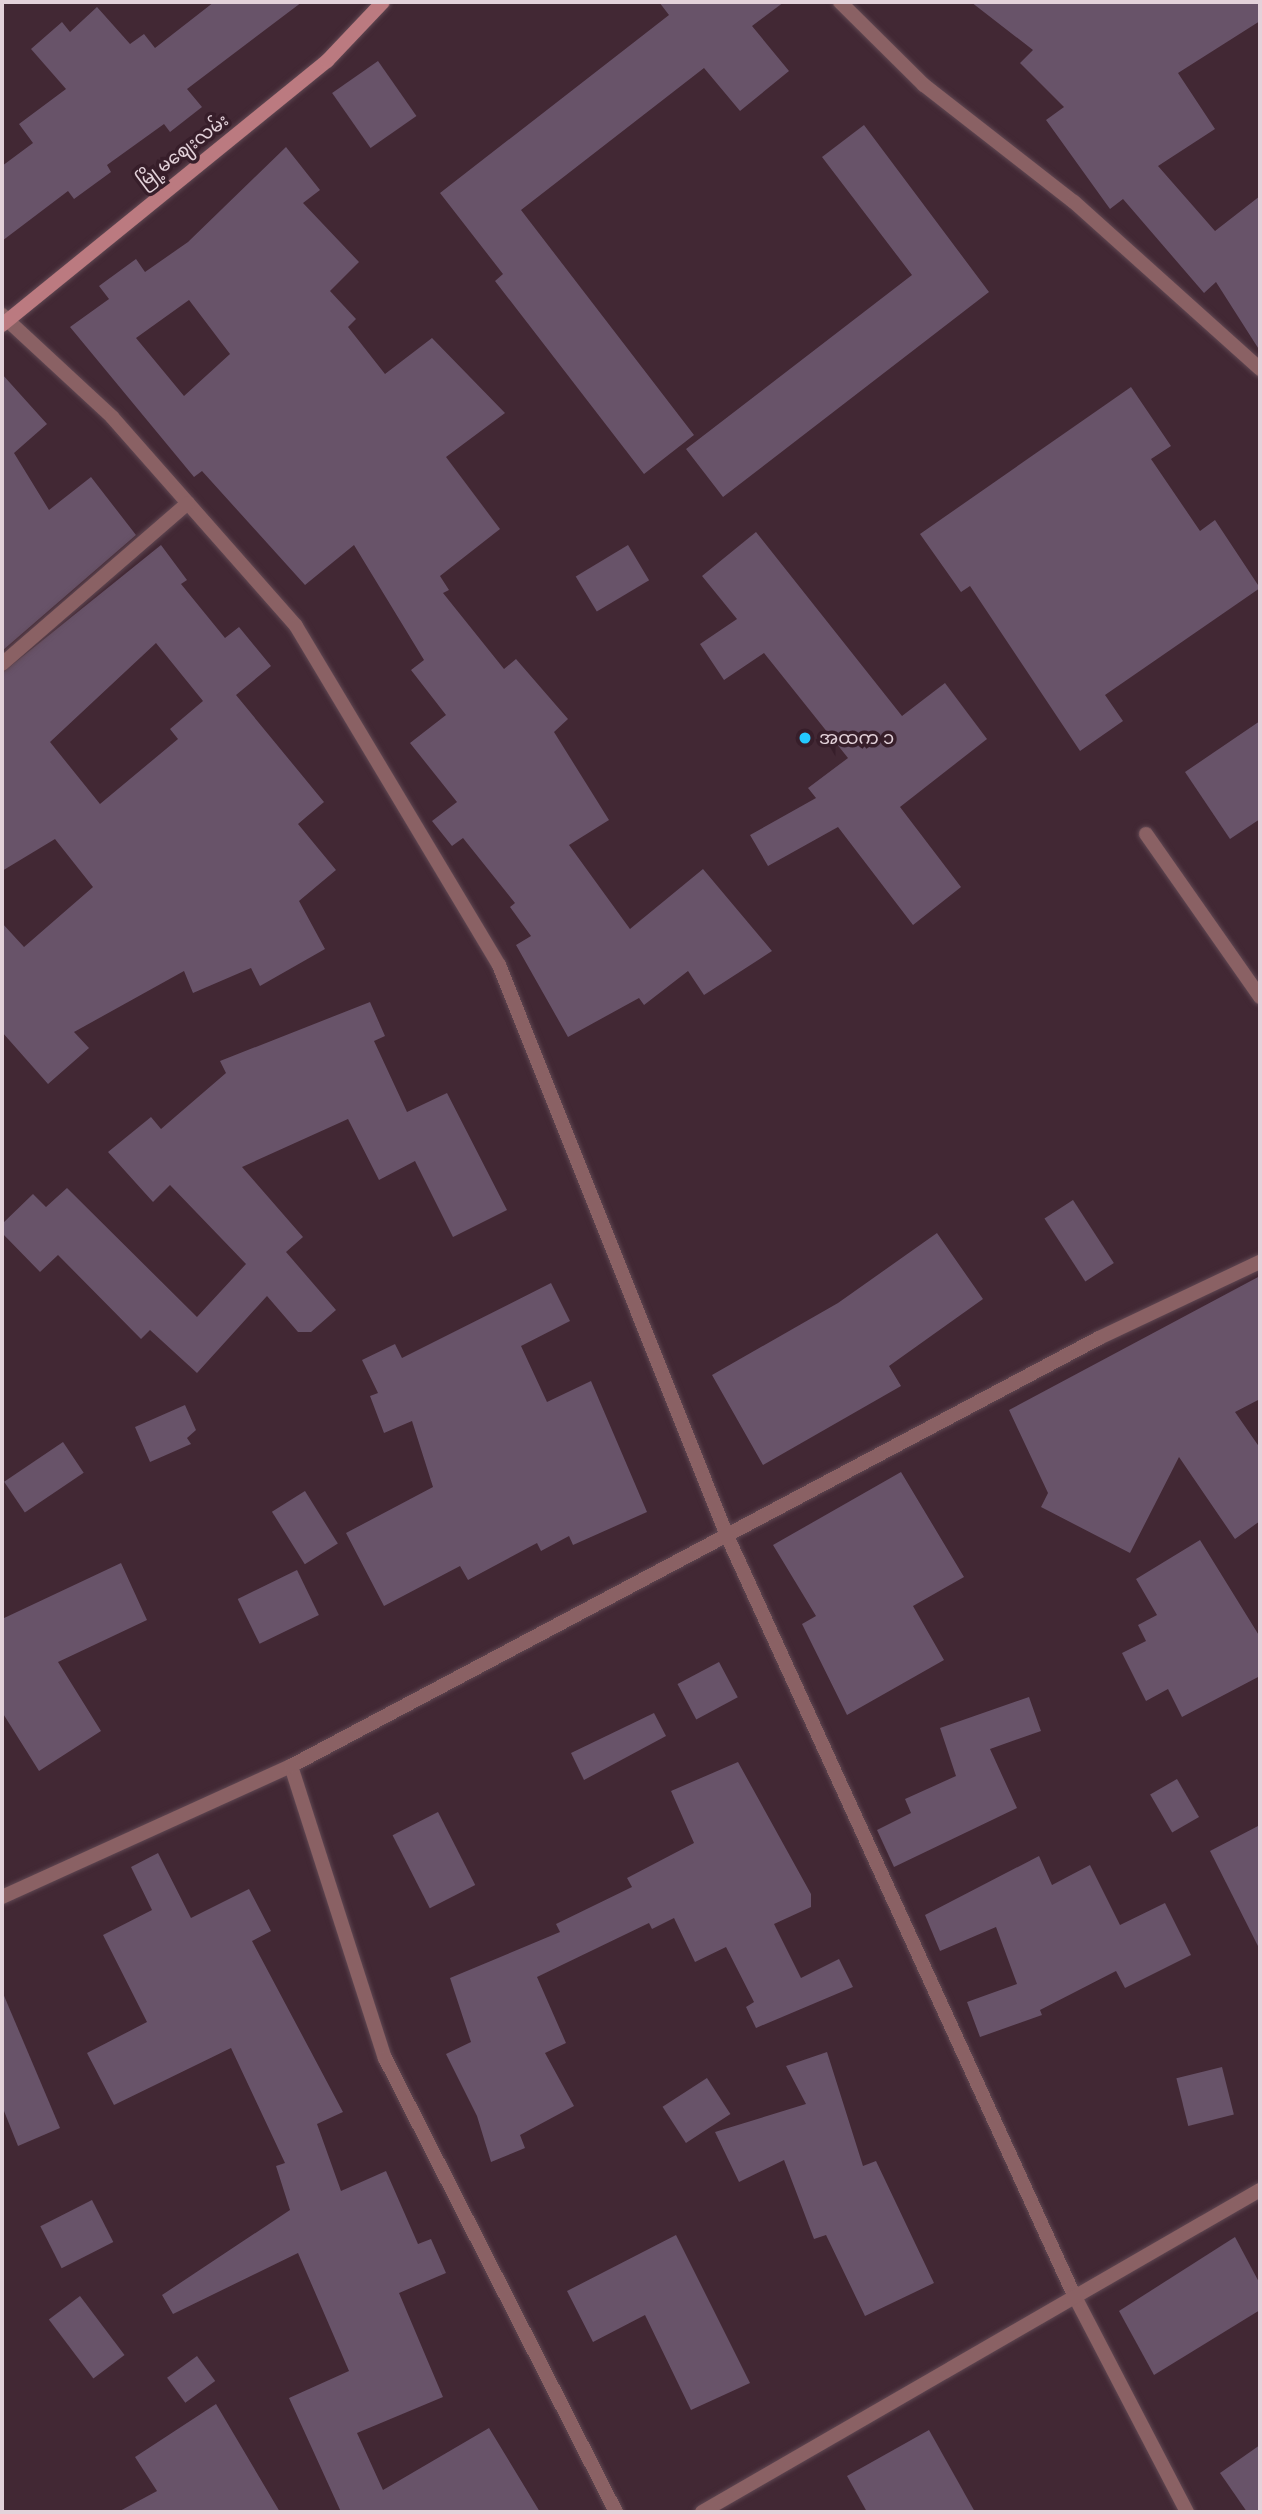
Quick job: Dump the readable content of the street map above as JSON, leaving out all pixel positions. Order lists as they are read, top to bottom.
{
  "streets": {
    "main road": ["မြို့မဈေးလမ်း"]
  },
  "places": ["အထက ၁"]
}
